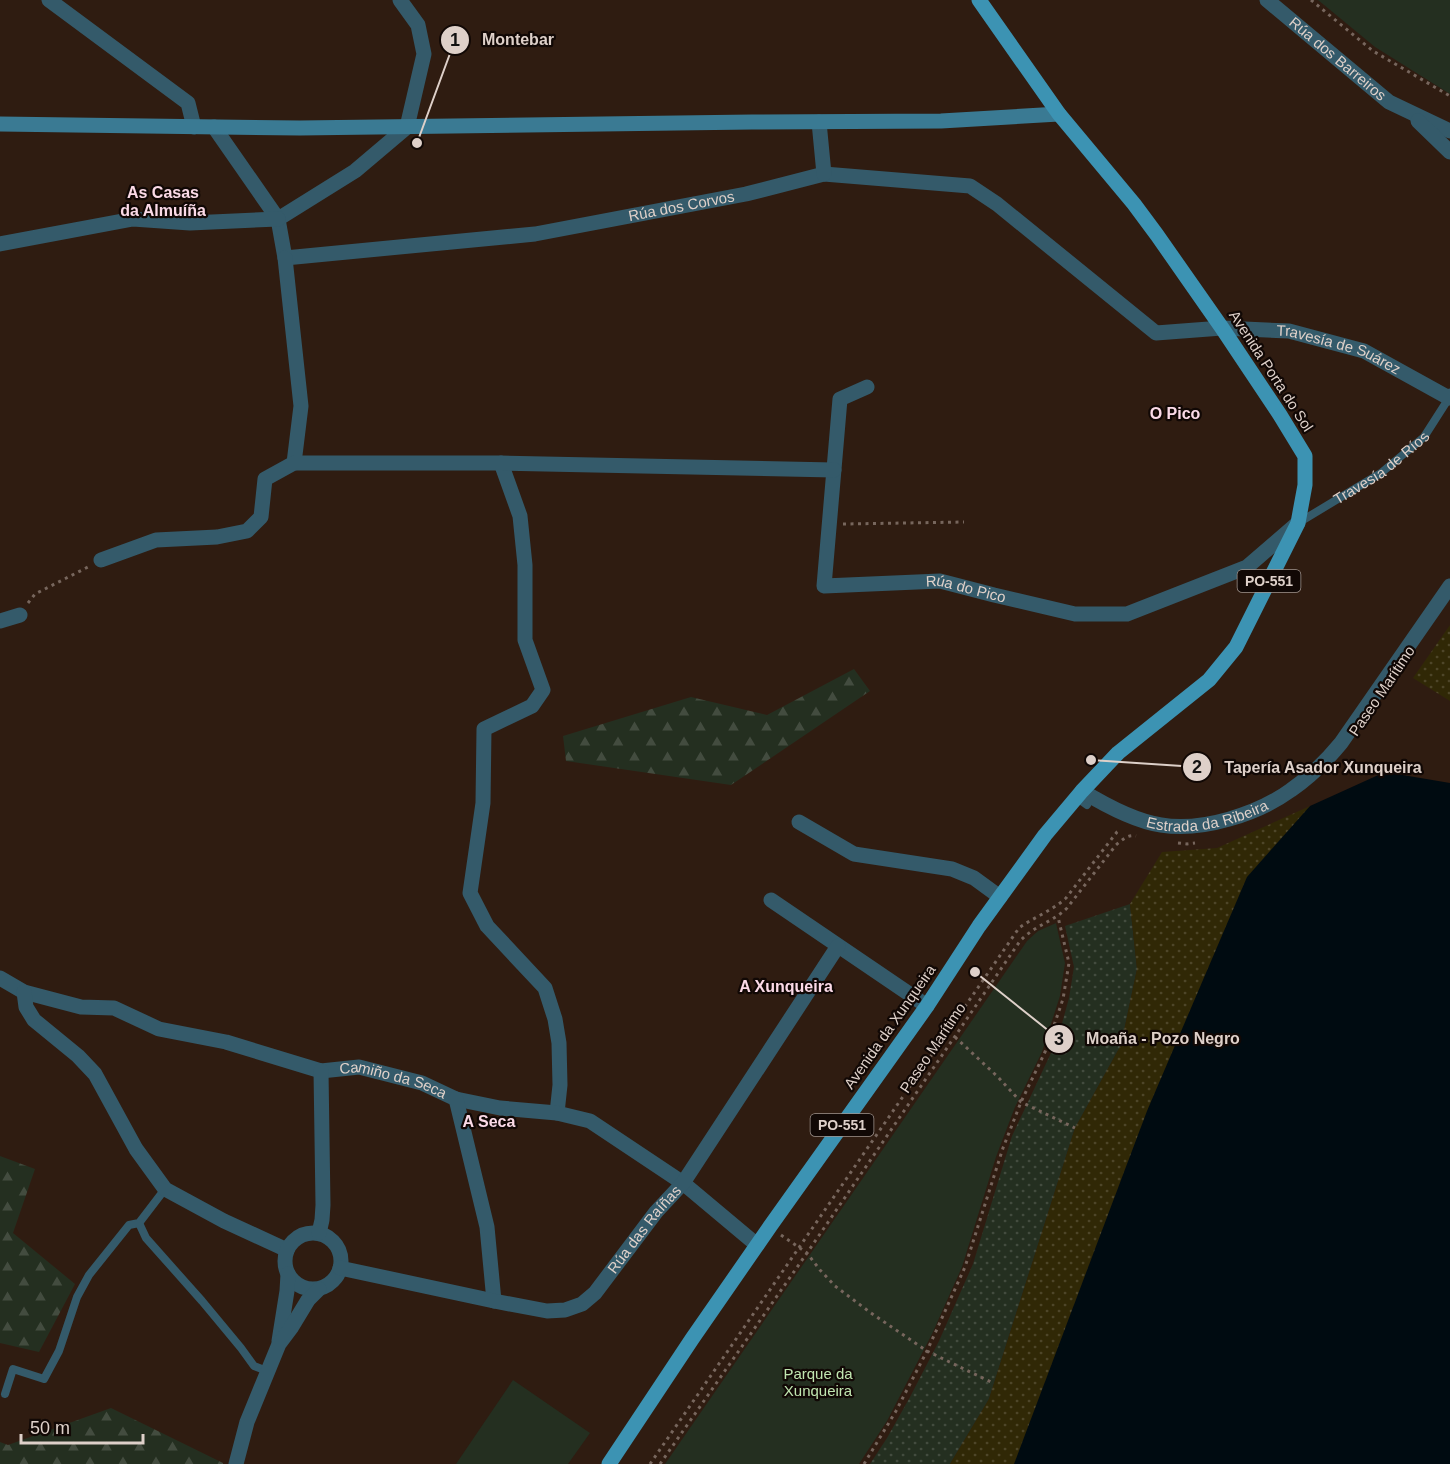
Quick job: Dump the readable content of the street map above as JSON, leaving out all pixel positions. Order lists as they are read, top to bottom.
{
  "streets": {
    "main road": ["Avenida Porta do Sol", "PO-551", "Avenida da Xunqueira"],
    "street": [
      "Rúa dos Barreiros",
      "Rúa dos Corvos",
      "Travesía de Suárez",
      "Rúa do Pico",
      "Estrada da Ribeira",
      "Camiño da Seca",
      "Rúa das Raíñas"
    ],
    "lane": ["Travesía de Ríos"],
    "path": ["Paseo Marítimo"]
  },
  "crossings": [
    ["Rúa dos Corvos", "Travesía de Suárez"],
    ["Rúa dos Corvos", "Avenida Porta do Sol"],
    ["Travesía de Suárez", "Avenida Porta do Sol"],
    ["Travesía de Suárez", "Travesía de Ríos"],
    ["Avenida Porta do Sol", "Travesía de Ríos"],
    ["Avenida Porta do Sol", "Rúa do Pico"],
    ["Avenida Porta do Sol", "Estrada da Ribeira"],
    ["Avenida Porta do Sol", "Avenida da Xunqueira"],
    ["Travesía de Ríos", "Rúa do Pico"],
    ["Estrada da Ribeira", "Avenida da Xunqueira"],
    ["Avenida da Xunqueira", "Camiño da Seca"],
    ["Camiño da Seca", "Rúa das Raíñas"]
  ],
  "districts": [
    "As Casas da Almuíña",
    "O Pico",
    "A Xunqueira",
    "A Seca"
  ],
  "parks": ["Parque da Xunqueira"],
  "places": ["Montebar", "Tapería Asador Xunqueira", "Moaña - Pozo Negro"],
  "scale_bar": "50 m"
}
